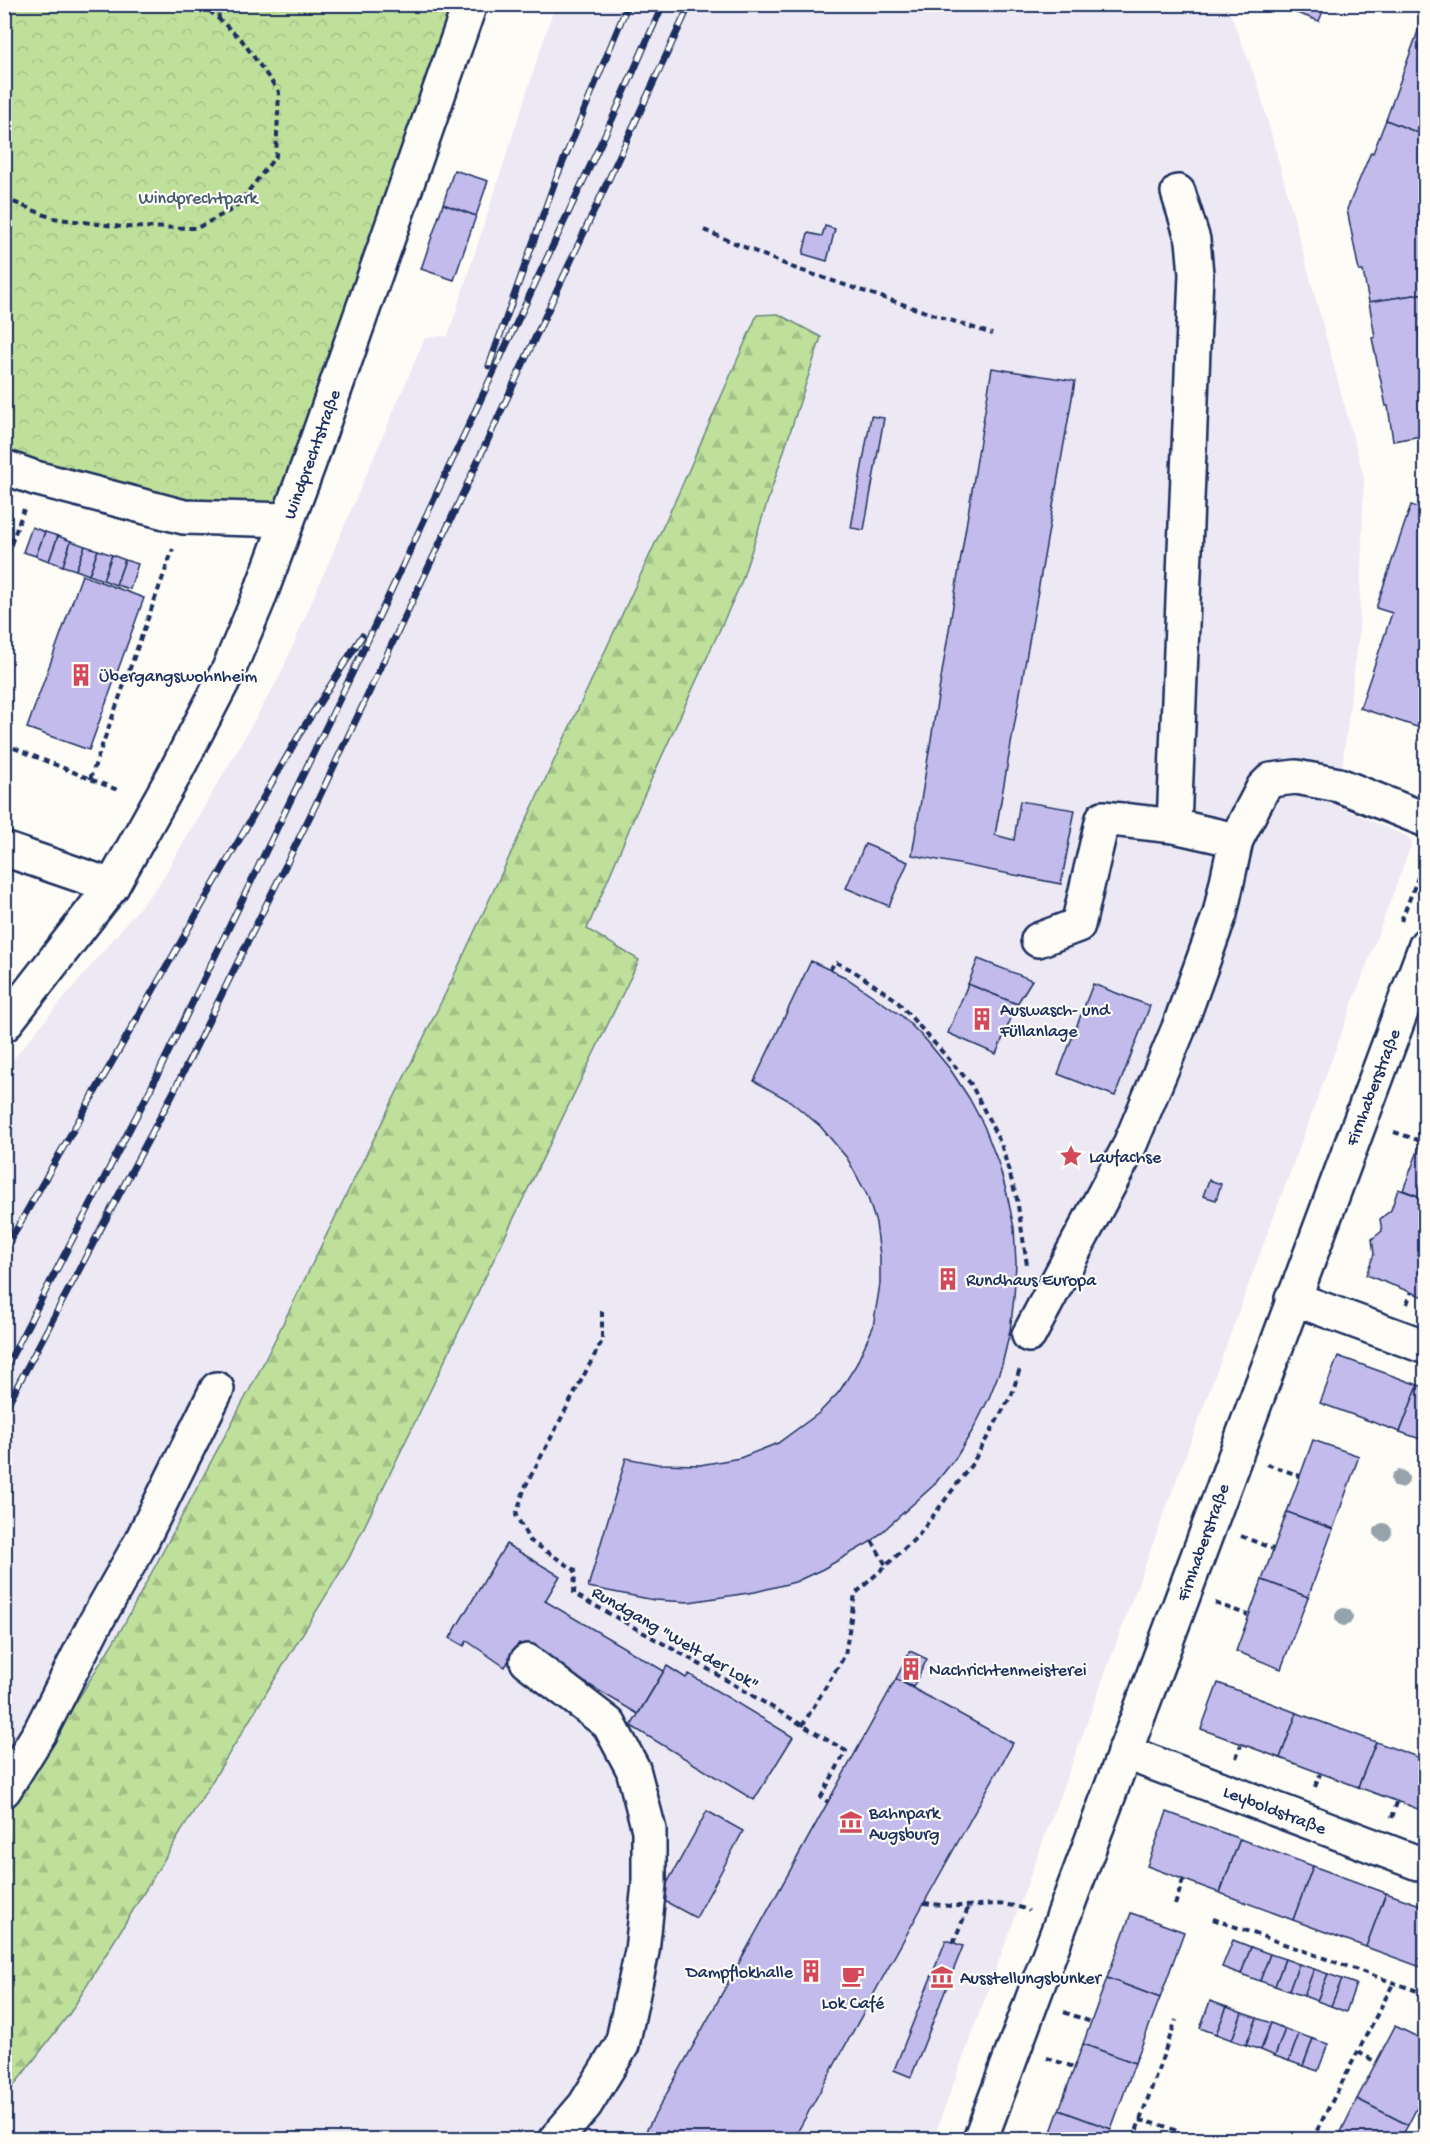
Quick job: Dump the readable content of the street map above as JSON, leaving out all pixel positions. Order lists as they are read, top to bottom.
{
  "streets": {
    "street": ["Windprechtstraße", "Firnhaberstraße", "Leyboldstraße"],
    "path": ["Rundgang \"Welt der Lok\""]
  },
  "crossings": [
    ["Firnhaberstraße", "Leyboldstraße"]
  ],
  "parks": ["Windprechtpark"],
  "places": {
    "building": [
      "Übergangswohnheim",
      "Auswasch- und Füllanlage",
      "Rundhaus Europa",
      "Nachrichtenmeisterei",
      "Dampflokhalle"
    ],
    "place": ["Laufachse"],
    "museum": ["Bahnpark Augsburg", "Ausstellungsbunker"],
    "cafe": ["Lok Café"]
  }
}
